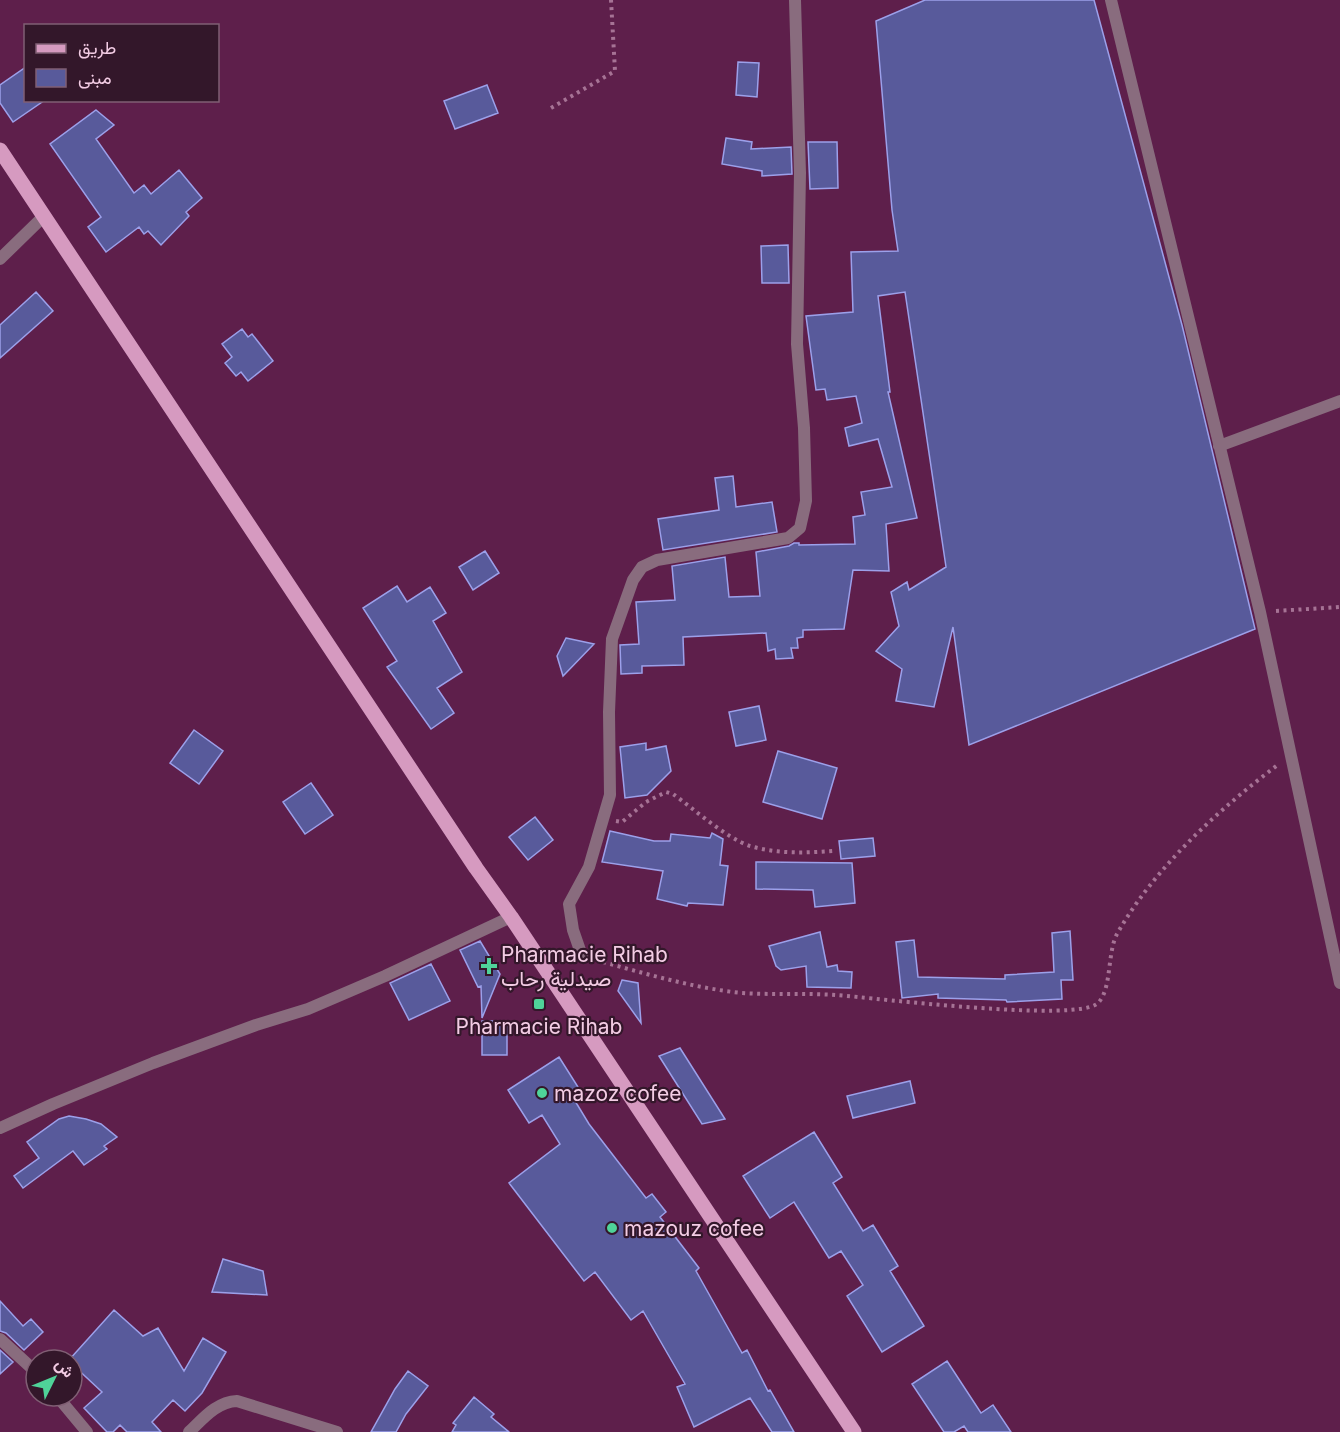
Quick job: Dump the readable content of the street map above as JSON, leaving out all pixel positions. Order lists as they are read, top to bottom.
{
  "places": {
    "health": ["Pharmacie Rihab صيدلية رحاب"],
    "transit": ["Pharmacie Rihab"],
    "other": ["mazoz cofee", "mazouz cofee"]
  },
  "legend": ["طريق", "مبنى"],
  "north": "top right"
}
